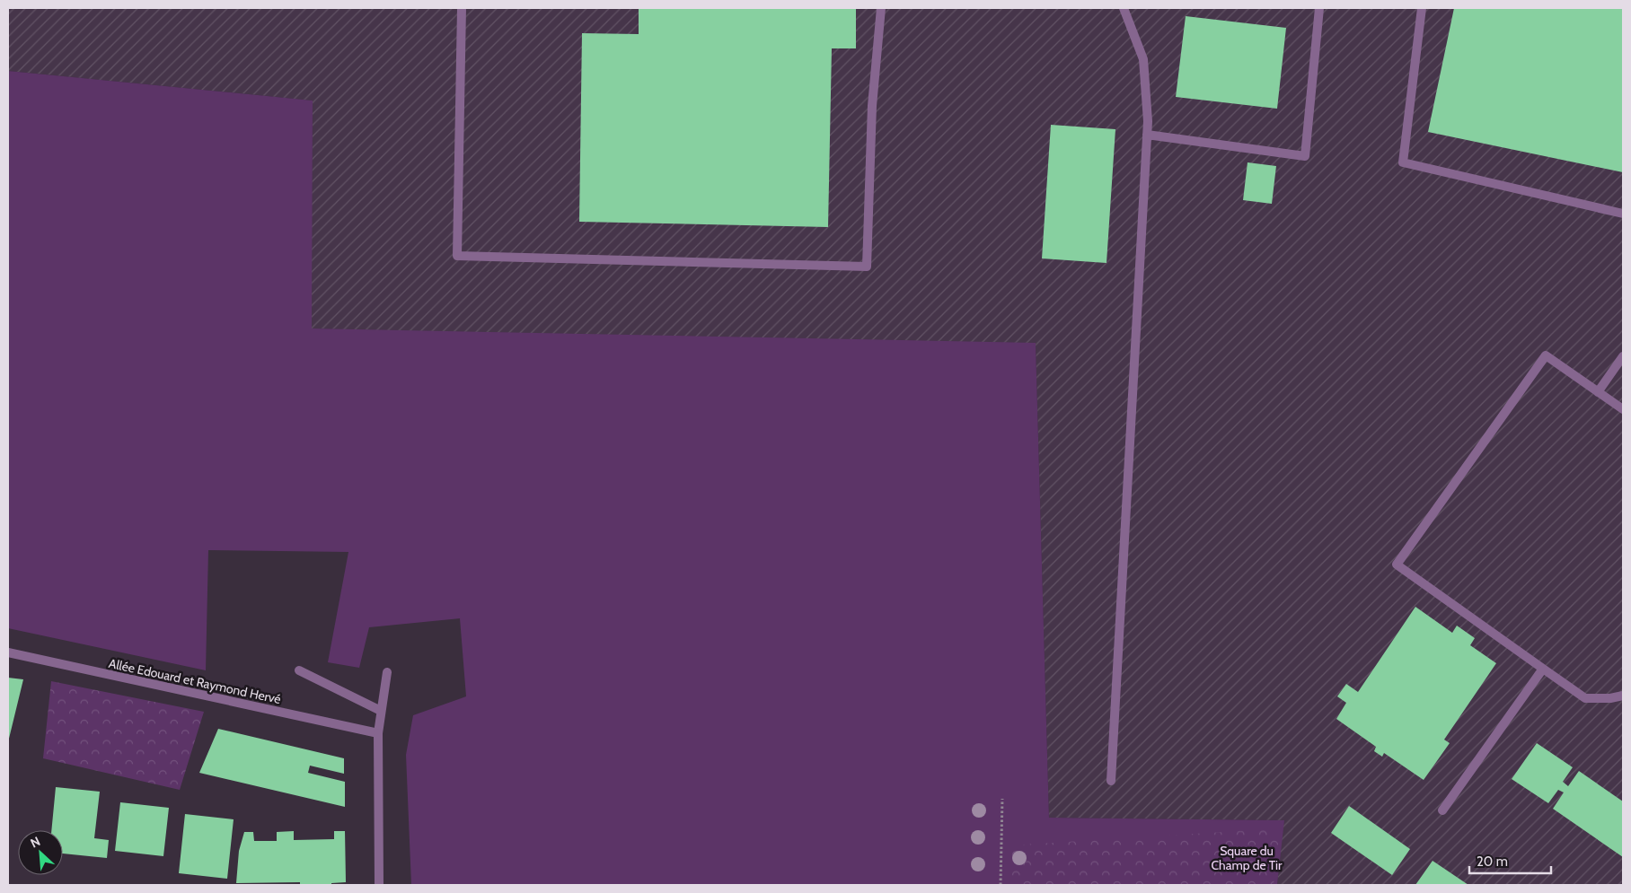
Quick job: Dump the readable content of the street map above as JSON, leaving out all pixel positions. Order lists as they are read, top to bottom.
{
  "streets": {
    "street": ["Allée Edouard et Raymond Hervé"]
  },
  "parks": ["Square du Champ de Tir"],
  "scale_bar": "20 m",
  "north": "top left"
}
